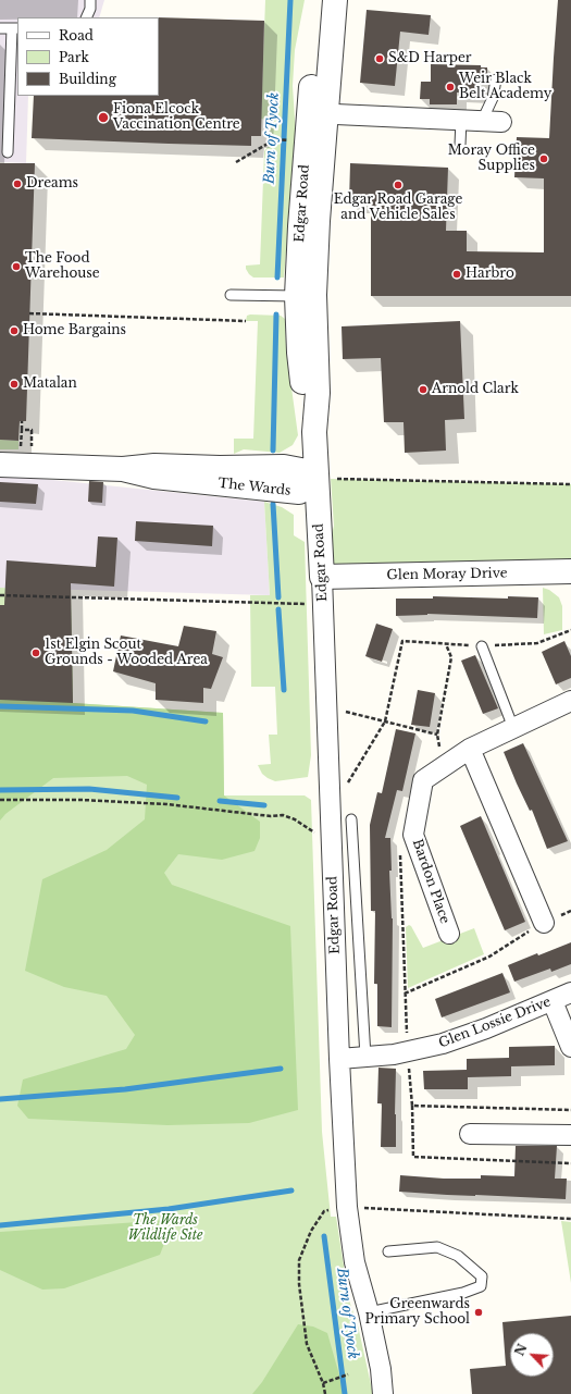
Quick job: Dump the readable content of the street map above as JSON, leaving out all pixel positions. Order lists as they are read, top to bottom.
{
  "streets": {
    "street": [
      "Edgar Road",
      "The Wards",
      "Glen Moray Drive",
      "Bardon Place",
      "Glen Lossie Drive"
    ]
  },
  "crossings": [
    ["Edgar Road", "The Wards"],
    ["Edgar Road", "Glen Moray Drive"],
    ["Edgar Road", "Glen Lossie Drive"]
  ],
  "water": ["Burn of Tyock"],
  "parks": ["The Wards Wildlife Site"],
  "places": [
    "S&D Harper",
    "Weir Black Belt Academy",
    "Fiona Elcock Vaccination Centre",
    "Moray Office Supplies",
    "Dreams",
    "Edgar Road Garage and Vehicle Sales",
    "The Food Warehouse",
    "Harbro",
    "Home Bargains",
    "Matalan",
    "Arnold Clark",
    "1st Elgin Scout Grounds - Wooded Area",
    "Greenwards Primary School"
  ],
  "legend": ["Road", "Park", "Building"],
  "north": "top left"
}
